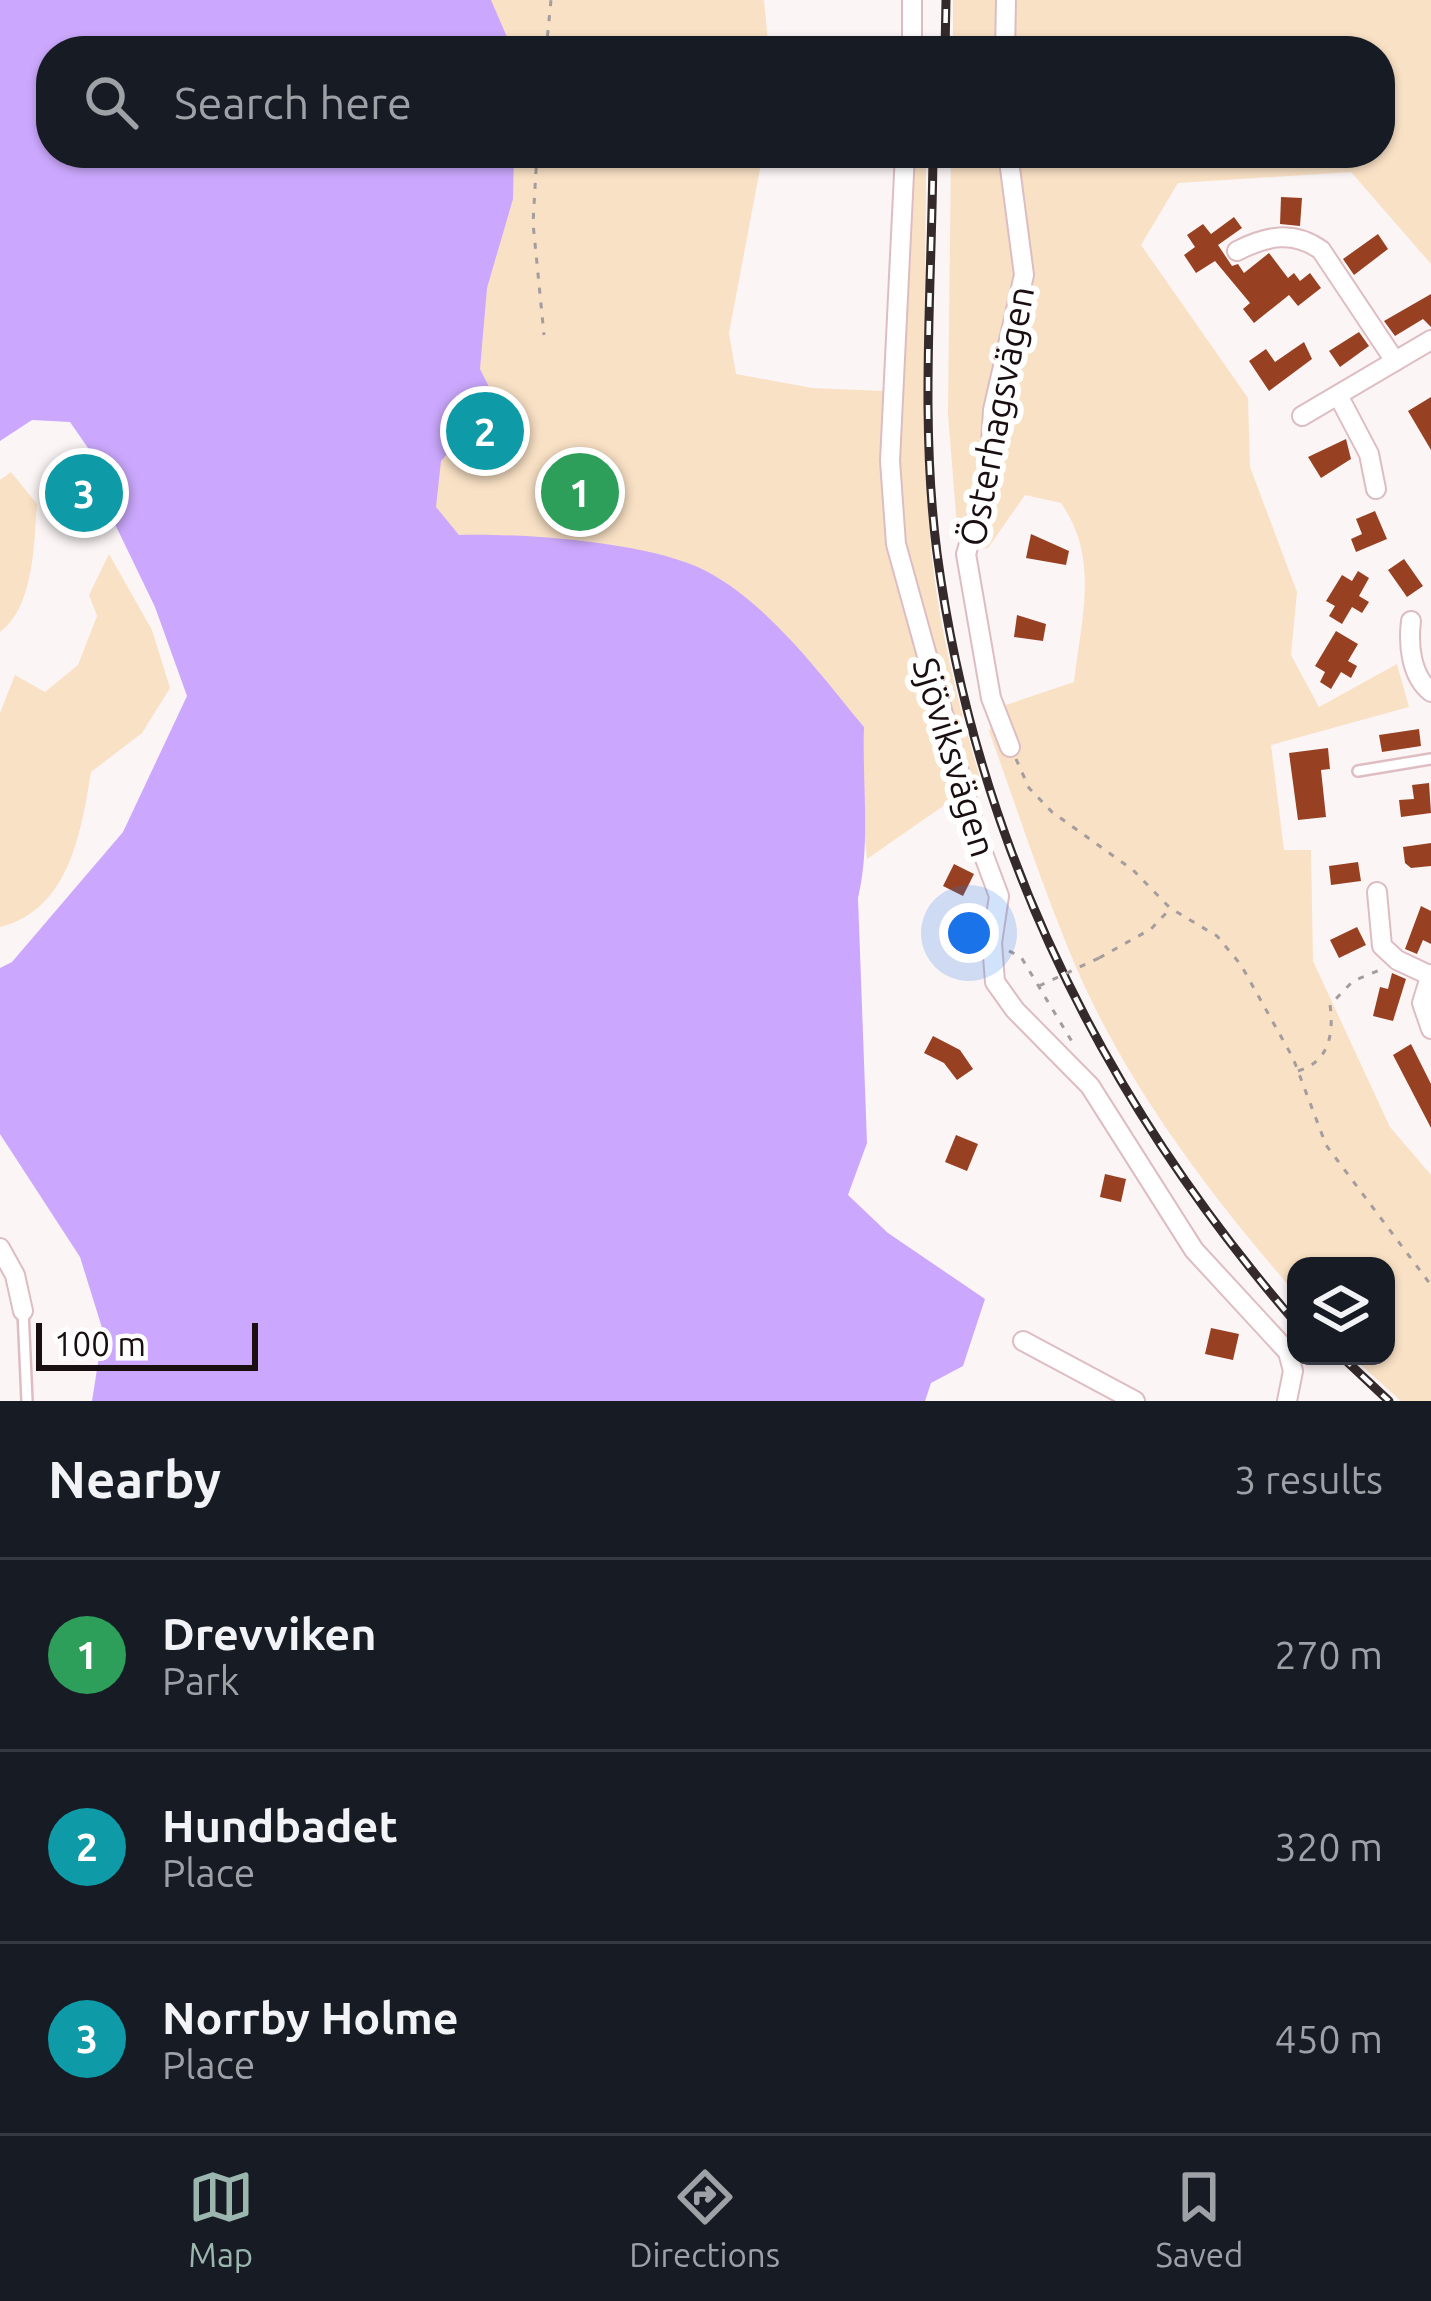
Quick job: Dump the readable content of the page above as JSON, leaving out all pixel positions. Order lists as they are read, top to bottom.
{
  "streets": {
    "street": ["Österhagsvägen", "Sjöviksvägen"]
  },
  "scale_bar": "100 m",
  "page": {
    "search": "Search here",
    "pins": ["2", "1", "3"],
    "scale": "100 m",
    "heading": ["Nearby", "3 results"],
    "list": [
      {
        "mark": "1",
        "name": "Drevviken",
        "note": "Park",
        "value": "270 m"
      },
      {
        "mark": "2",
        "name": "Hundbadet",
        "note": "Place",
        "value": "320 m"
      },
      {
        "mark": "3",
        "name": "Norrby Holme",
        "note": "Place",
        "value": "450 m"
      }
    ],
    "nav": ["Map", "Directions", "Saved"]
  }
}
